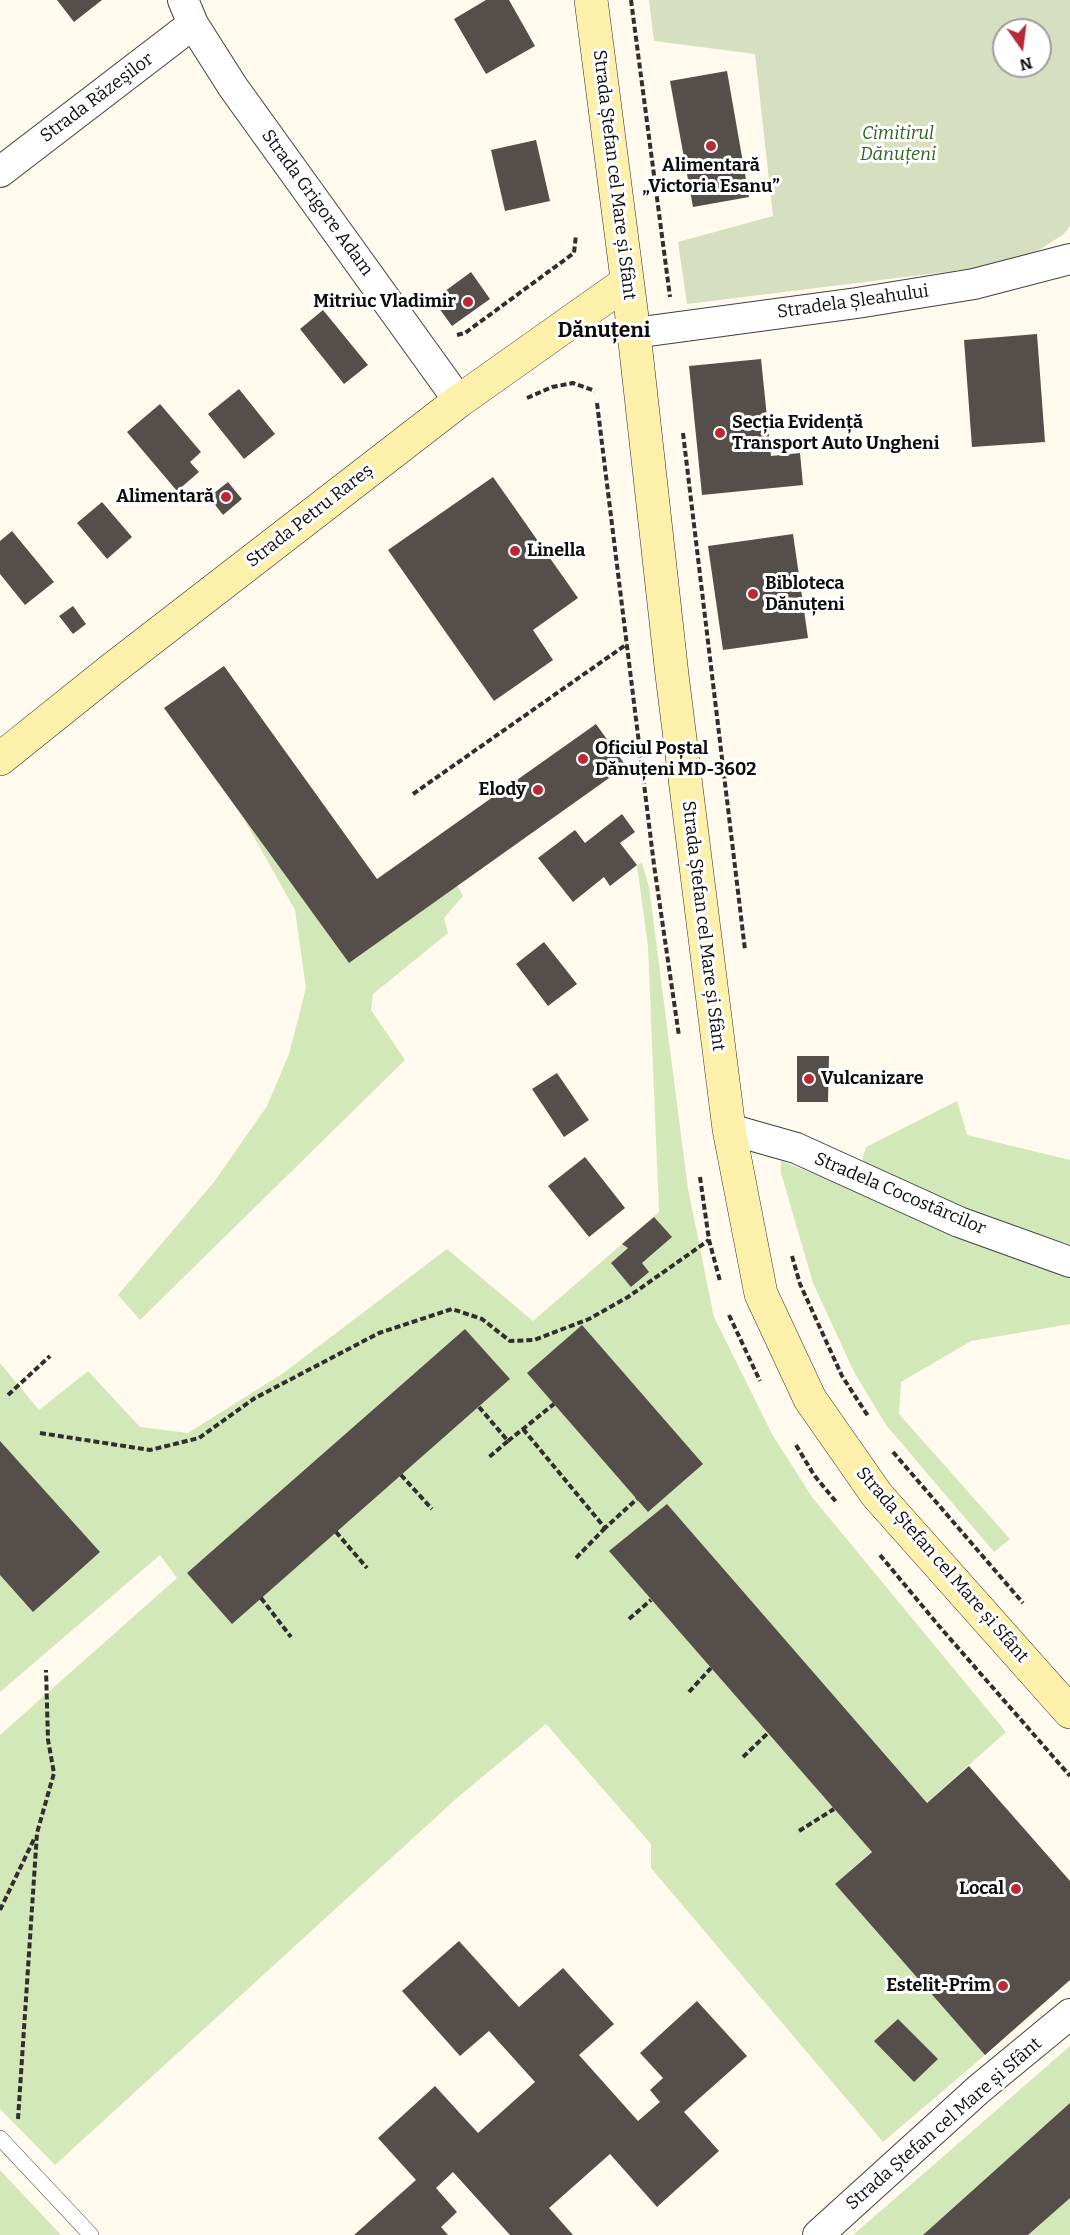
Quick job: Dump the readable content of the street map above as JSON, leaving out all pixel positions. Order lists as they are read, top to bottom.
{
  "streets": {
    "main road": ["Strada Ștefan cel Mare și Sfânt", "Strada Petru Rareș"],
    "street": [
      "Strada Răzeşilor",
      "Strada Grigore Adam",
      "Stradela Șleahului",
      "Stradela Cocostârcilor"
    ]
  },
  "crossings": [
    ["Strada Răzeşilor", "Strada Grigore Adam"],
    ["Strada Ștefan cel Mare și Sfânt", "Stradela Șleahului"],
    ["Strada Ștefan cel Mare și Sfânt", "Strada Petru Rareș"],
    ["Strada Ștefan cel Mare și Sfânt", "Stradela Cocostârcilor"],
    ["Strada Grigore Adam", "Strada Petru Rareș"]
  ],
  "districts": ["Dănuțeni"],
  "parks": ["Cimitirul Dănuțeni"],
  "places": [
    "Alimentară „Victoria Esanu”",
    "Mitriuc Vladimir",
    "Secția Evidență Transport Auto Ungheni",
    "Alimentară",
    "Linella",
    "Bibloteca Dănuțeni",
    "Oficiul Poștal Dănuțeni MD-3602",
    "Elody",
    "Vulcanizare",
    "Local",
    "Estelit-Prim"
  ],
  "north": "bottom"
}
